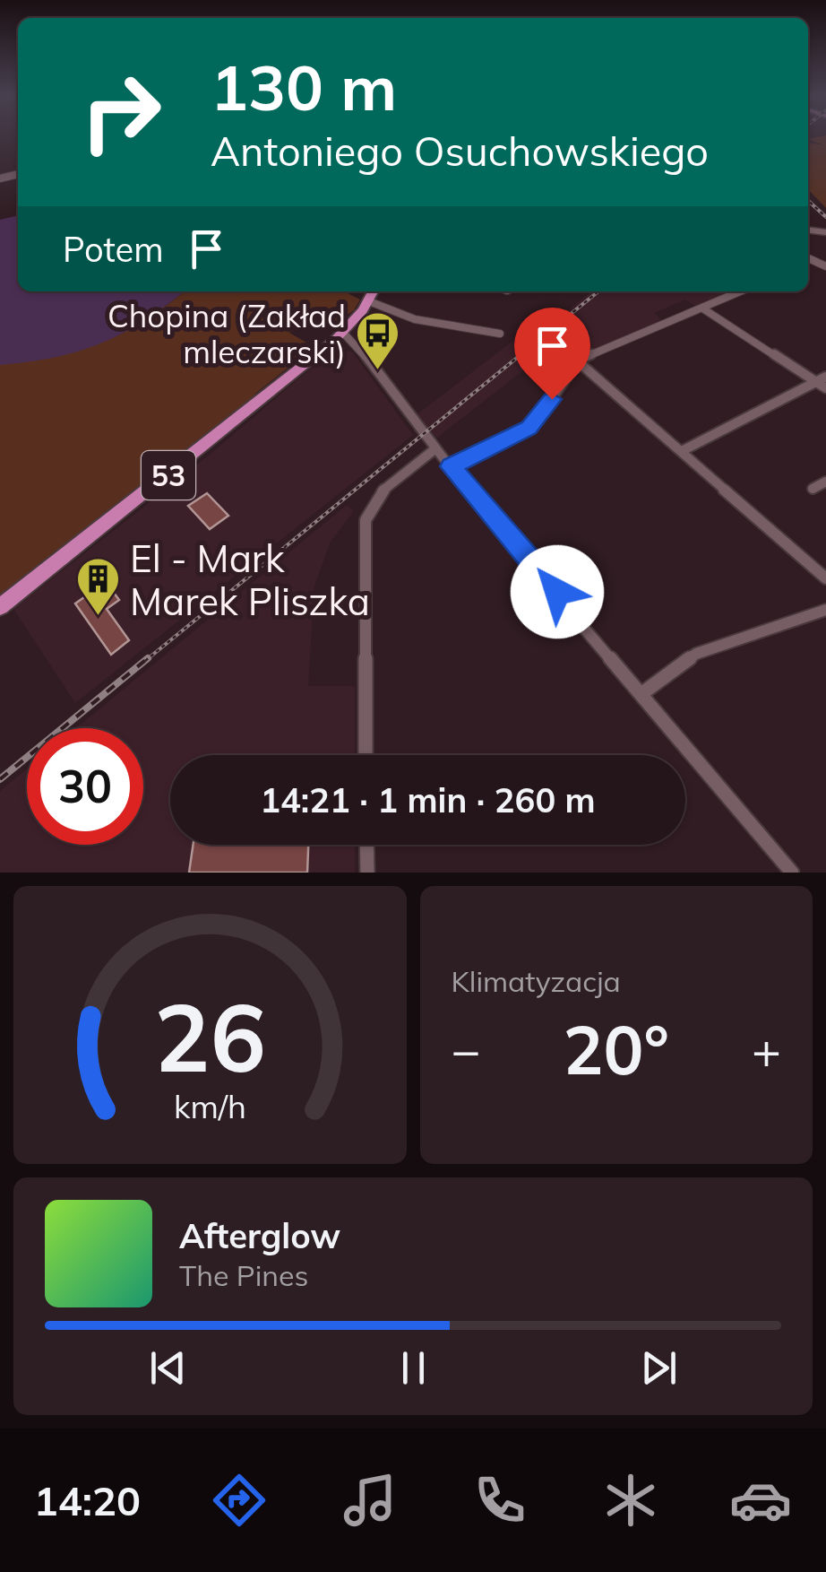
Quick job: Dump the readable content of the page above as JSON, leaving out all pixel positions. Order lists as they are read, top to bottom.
{
  "streets": {
    "main road": ["53"]
  },
  "places": {
    "bus stop": ["Chopina (Zakład mleczarski)"],
    "building": ["El - Mark Marek Pliszka"]
  },
  "page": {
    "turn": ["130 m", "Antoniego Osuchowskiego"],
    "then": "Potem",
    "limit": "30",
    "trip": "14:21 · 1 min · 260 m",
    "tile": "Klimatyzacja",
    "heat": ["−", "20°", "+"],
    "song": ["Afterglow", "The Pines"],
    "tabs": "14:20",
    "gauge": ["26", "km/h"]
  }
}
